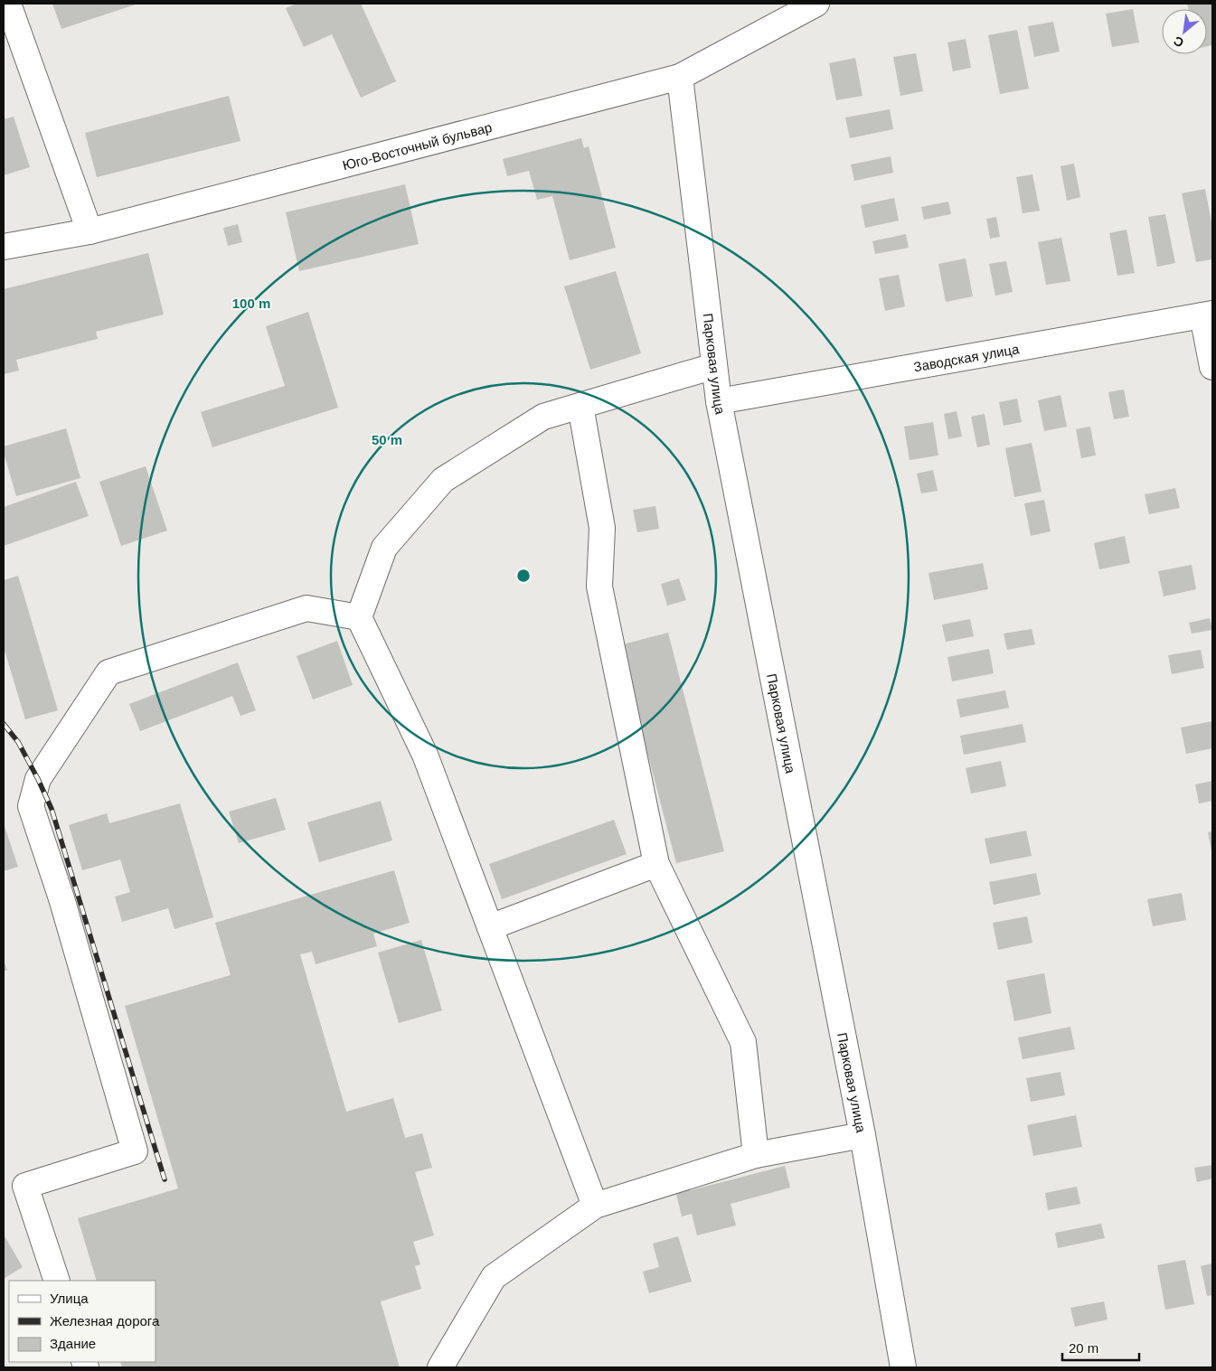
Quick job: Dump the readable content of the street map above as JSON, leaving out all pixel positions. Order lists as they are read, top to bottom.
{
  "streets": {
    "main road": ["Юго-Восточный бульвар", "Заводская улица", "Парковая улица"]
  },
  "crossings": [
    ["Юго-Восточный бульвар", "Парковая улица"],
    ["Заводская улица", "Парковая улица"]
  ],
  "legend": ["Улица", "Железная дорога", "Здание"],
  "scale_bar": "20 m",
  "north": "bottom left",
  "rings": ["100 m", "50 m"]
}
